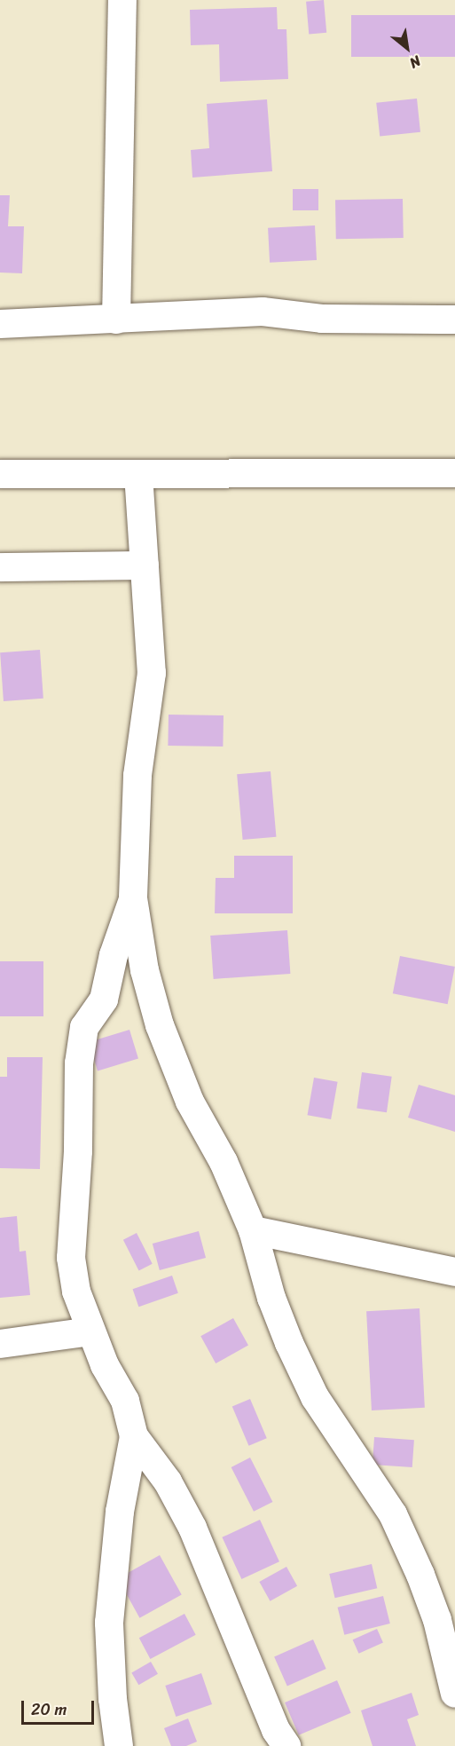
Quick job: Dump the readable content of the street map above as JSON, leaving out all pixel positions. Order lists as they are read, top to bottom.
{
  "scale_bar": "20 m",
  "north": "bottom right"
}
